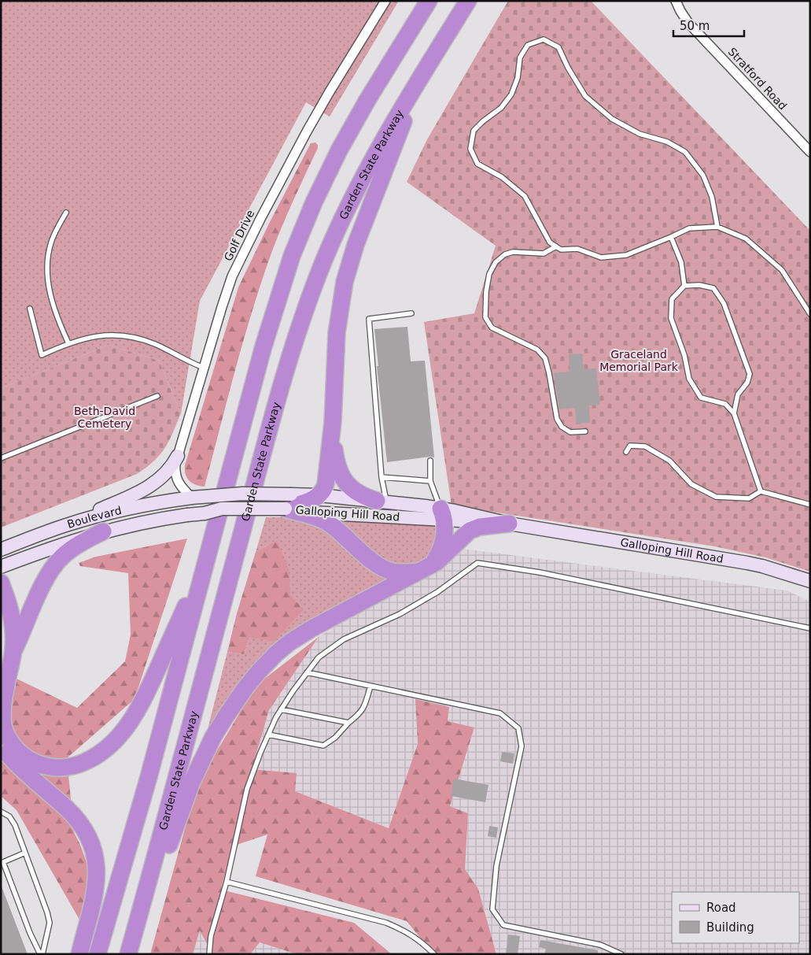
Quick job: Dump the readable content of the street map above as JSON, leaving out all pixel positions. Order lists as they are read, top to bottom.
{
  "streets": {
    "highway": ["Garden State Parkway"],
    "main road": ["Galloping Hill Road", "Boulevard"],
    "street": ["Stratford Road", "Golf Drive"]
  },
  "crossings": [
    ["Golf Drive", "Galloping Hill Road"],
    ["Golf Drive", "Boulevard"],
    ["Galloping Hill Road", "Boulevard"]
  ],
  "parks": ["Graceland Memorial Park", "Beth-David Cemetery"],
  "legend": ["Road", "Building"],
  "scale_bar": "50 m"
}
